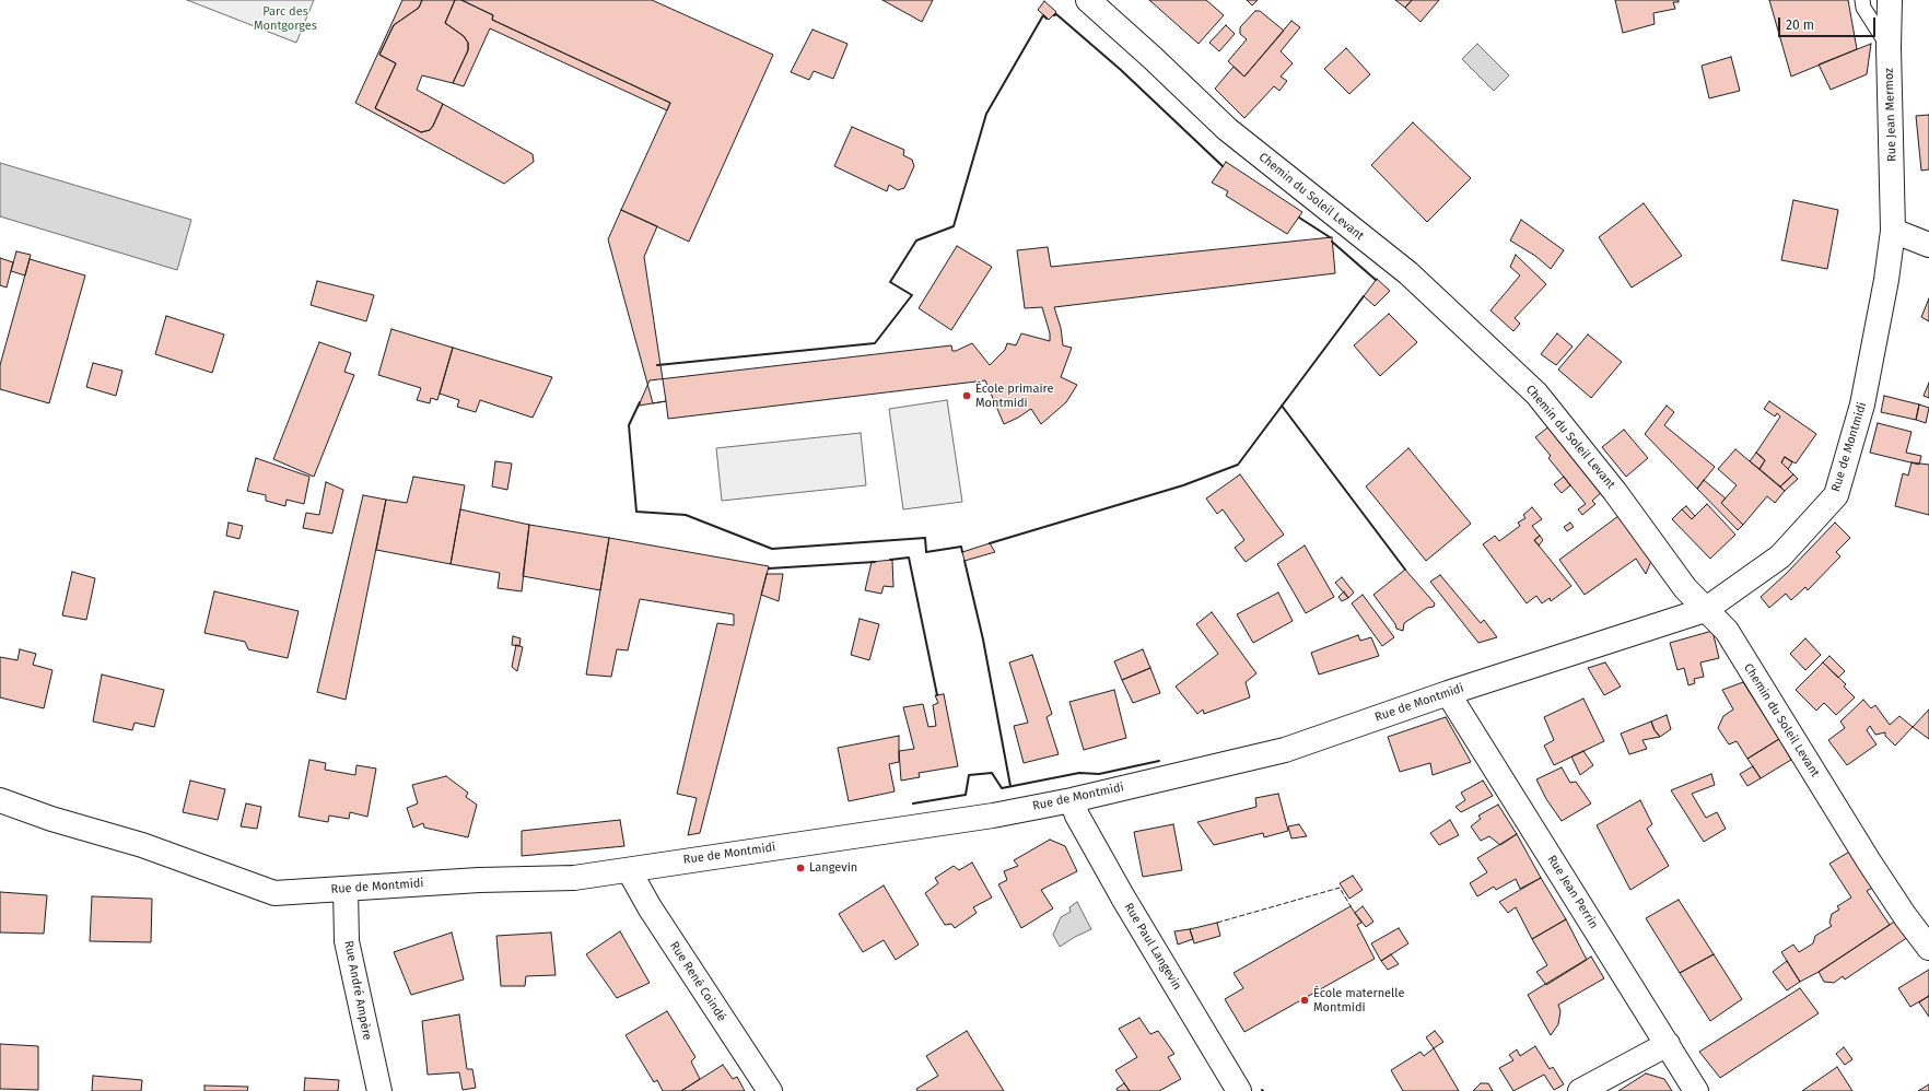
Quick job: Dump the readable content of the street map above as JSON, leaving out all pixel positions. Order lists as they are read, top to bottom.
{
  "streets": {
    "street": [
      "Rue Jean Mermoz",
      "Chemin du Soleil Levant",
      "Rue de Montmidi",
      "Rue Jean Perrin",
      "Rue Paul Langevin",
      "Rue René Coindé",
      "Rue André Ampère"
    ]
  },
  "crossings": [
    ["Rue Jean Mermoz", "Rue de Montmidi"],
    ["Chemin du Soleil Levant", "Rue de Montmidi"],
    ["Rue de Montmidi", "Rue Jean Perrin"],
    ["Rue de Montmidi", "Rue Paul Langevin"],
    ["Rue de Montmidi", "Rue René Coindé"],
    ["Rue de Montmidi", "Rue André Ampère"]
  ],
  "parks": ["Parc des Montgorges"],
  "places": ["École primaire Montmidi", "Langevin", "École maternelle Montmidi"],
  "scale_bar": "20 m"
}
